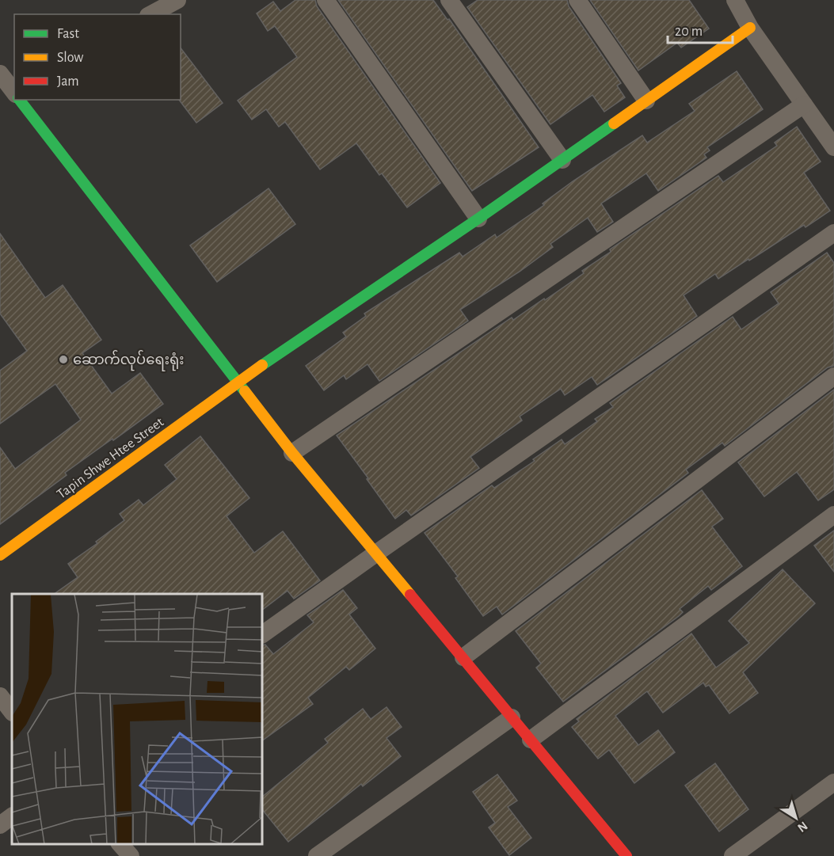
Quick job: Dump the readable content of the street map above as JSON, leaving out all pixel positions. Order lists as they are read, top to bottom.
{
  "streets": {
    "street": ["Tapin Shwe Htee Street"]
  },
  "places": ["ဆောက်လုပ်ရေးရုံး"],
  "legend": ["Fast", "Slow", "Jam"],
  "scale_bar": "20 m",
  "north": "bottom right"
}
